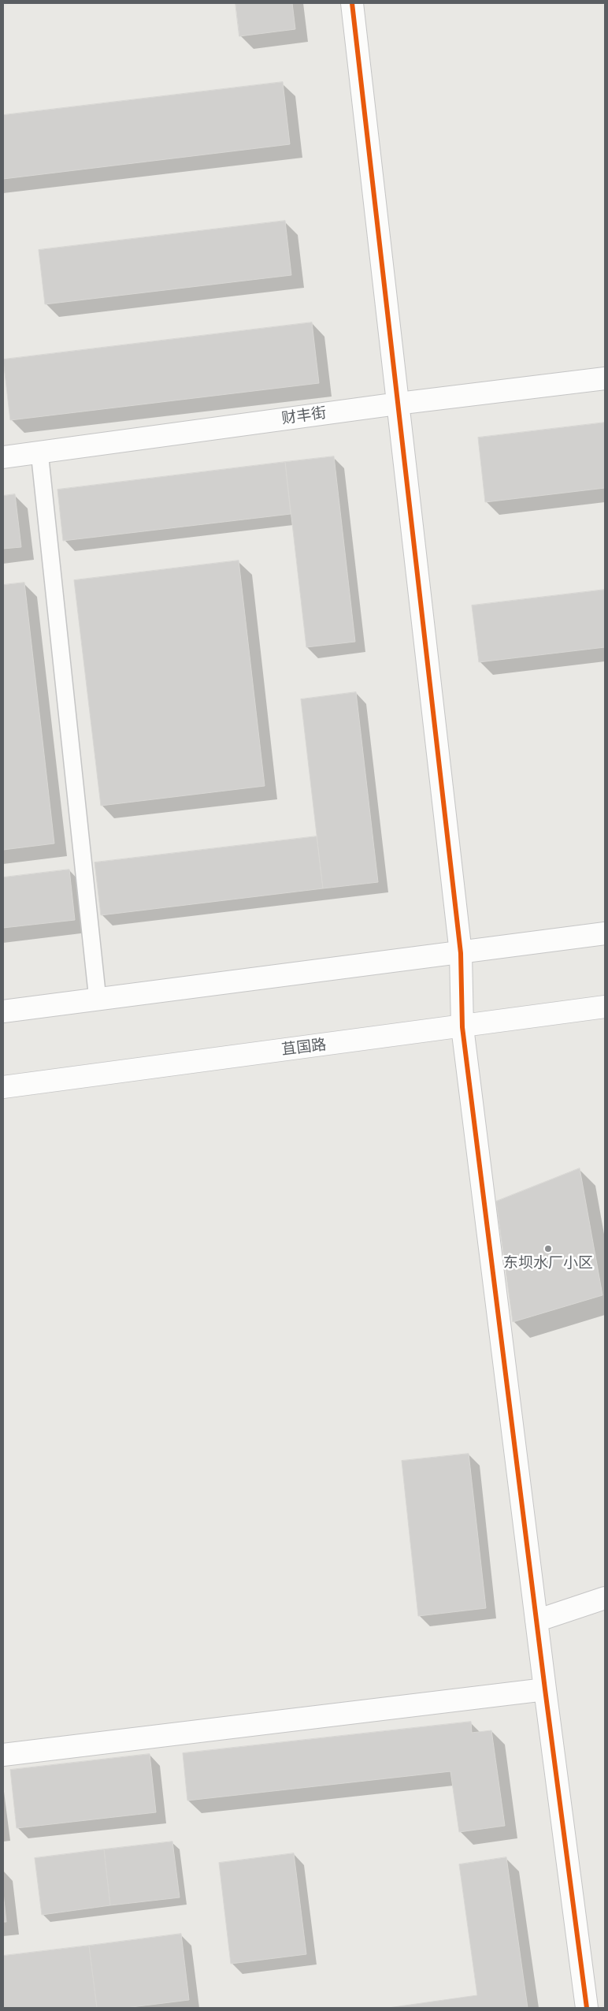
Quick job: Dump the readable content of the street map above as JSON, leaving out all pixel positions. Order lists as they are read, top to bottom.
{
  "streets": {
    "street": ["财丰街", "苴国路"]
  },
  "places": ["东坝水厂小区"]
}
